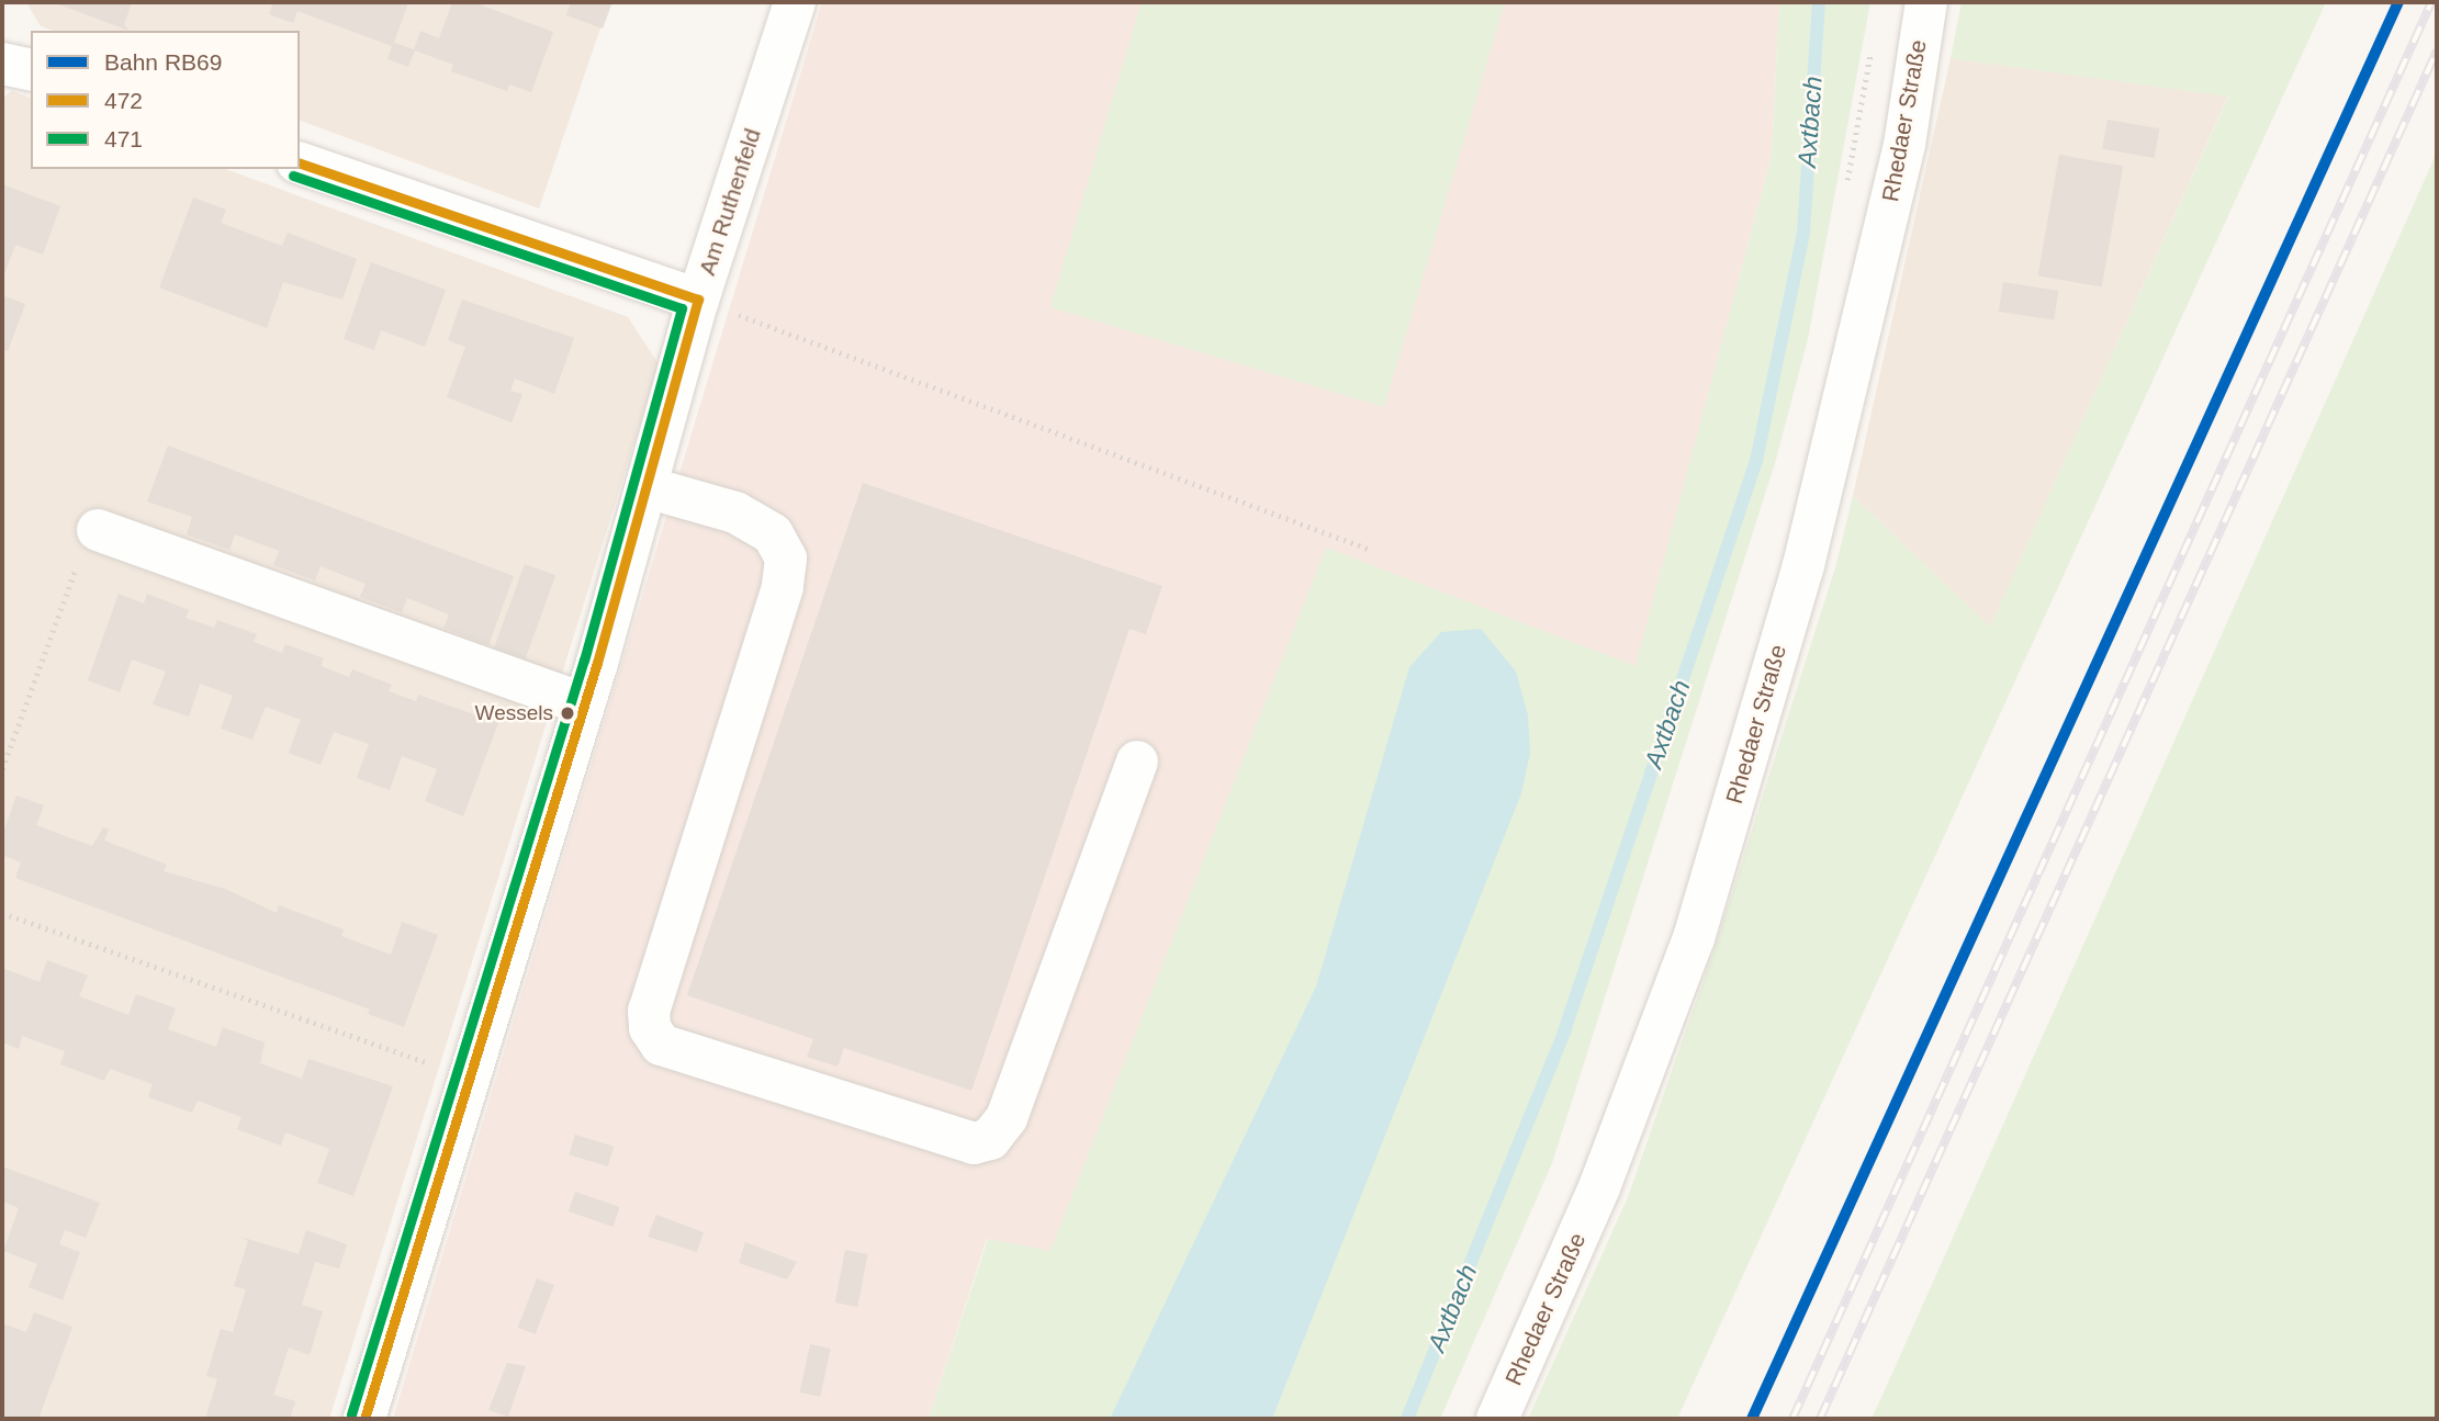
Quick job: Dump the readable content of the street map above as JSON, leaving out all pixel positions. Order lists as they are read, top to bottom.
{
  "streets": {
    "street": ["Rhedaer Straße", "Am Ruthenfeld"]
  },
  "water": ["Axtbach"],
  "places": ["Wessels"],
  "lines": ["rail line RB69", "transit line 472", "transit line 471"],
  "legend": ["Bahn RB69", "472", "471"]
}
